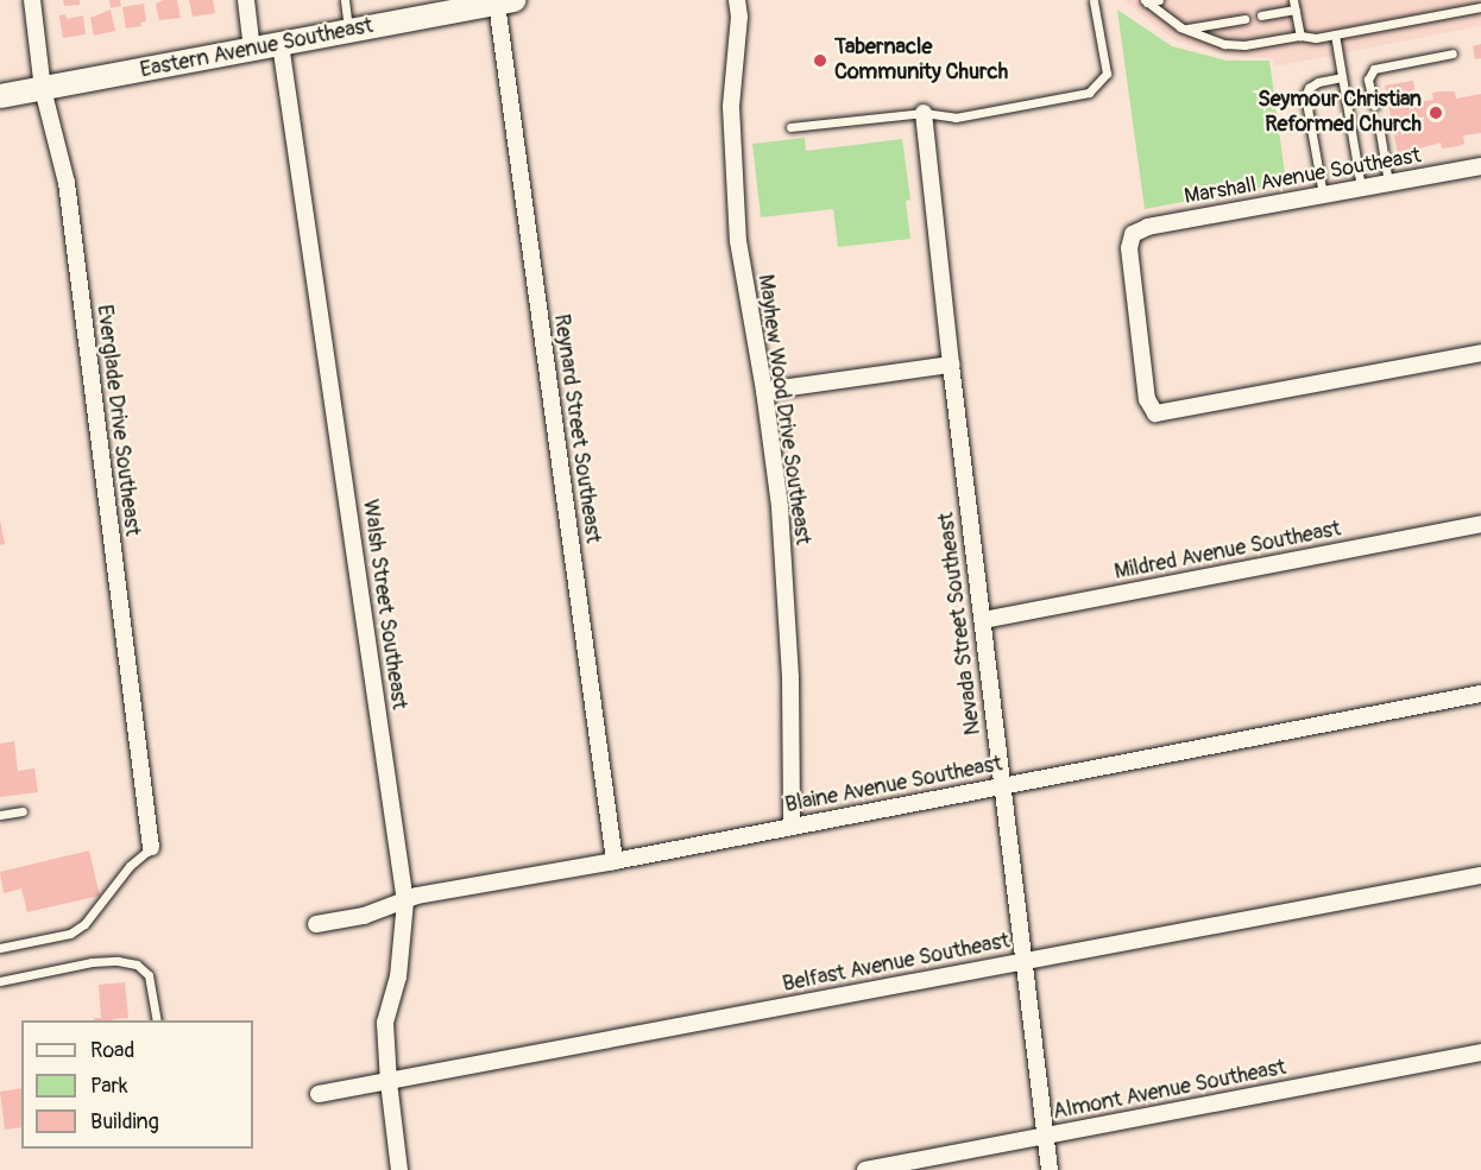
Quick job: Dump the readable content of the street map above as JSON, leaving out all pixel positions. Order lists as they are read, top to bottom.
{
  "streets": {
    "main road": ["Eastern Avenue Southeast"],
    "street": [
      "Marshall Avenue Southeast",
      "Mayhew Wood Drive Southeast",
      "Everglade Drive Southeast",
      "Reynard Street Southeast",
      "Mildred Avenue Southeast",
      "Walsh Street Southeast",
      "Nevada Street Southeast",
      "Blaine Avenue Southeast",
      "Belfast Avenue Southeast",
      "Almont Avenue Southeast"
    ]
  },
  "crossings": [
    ["Eastern Avenue Southeast", "Everglade Drive Southeast"],
    ["Eastern Avenue Southeast", "Reynard Street Southeast"],
    ["Eastern Avenue Southeast", "Walsh Street Southeast"],
    ["Mayhew Wood Drive Southeast", "Blaine Avenue Southeast"],
    ["Reynard Street Southeast", "Blaine Avenue Southeast"],
    ["Mildred Avenue Southeast", "Nevada Street Southeast"],
    ["Walsh Street Southeast", "Blaine Avenue Southeast"],
    ["Walsh Street Southeast", "Belfast Avenue Southeast"],
    ["Nevada Street Southeast", "Blaine Avenue Southeast"],
    ["Nevada Street Southeast", "Belfast Avenue Southeast"],
    ["Nevada Street Southeast", "Almont Avenue Southeast"]
  ],
  "places": ["Tabernacle Community Church", "Seymour Christian Reformed Church"],
  "legend": ["Road", "Park", "Building"]
}
